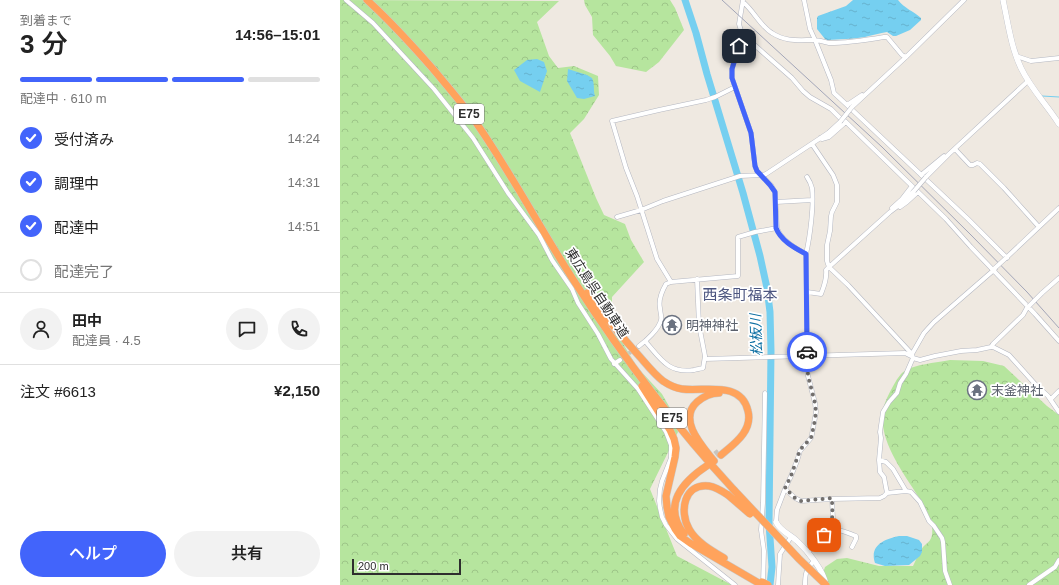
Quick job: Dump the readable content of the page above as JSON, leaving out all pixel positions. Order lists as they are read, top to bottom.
{
  "streets": {
    "highway": ["E75", "東広島呉自動車道"]
  },
  "districts": ["西条町福本"],
  "water": ["松板川"],
  "places": {
    "temple": ["明神神社", "末釜神社"]
  },
  "scale_bar": "200 m",
  "page": {
    "heading": ["3 分", "到着まで", "14:56–15:01"],
    "panel": [
      "田中",
      "配達員 · 4.5",
      "注文 #6613",
      "¥2,150"
    ],
    "bar": "配達中 · 610 m",
    "list": [
      ["受付済み", "14:24"],
      ["調理中", "14:31"],
      ["配達中", "14:51"],
      "配達完了"
    ],
    "buttons": ["ヘルプ", "共有"],
    "scale": "200 m"
  }
}
